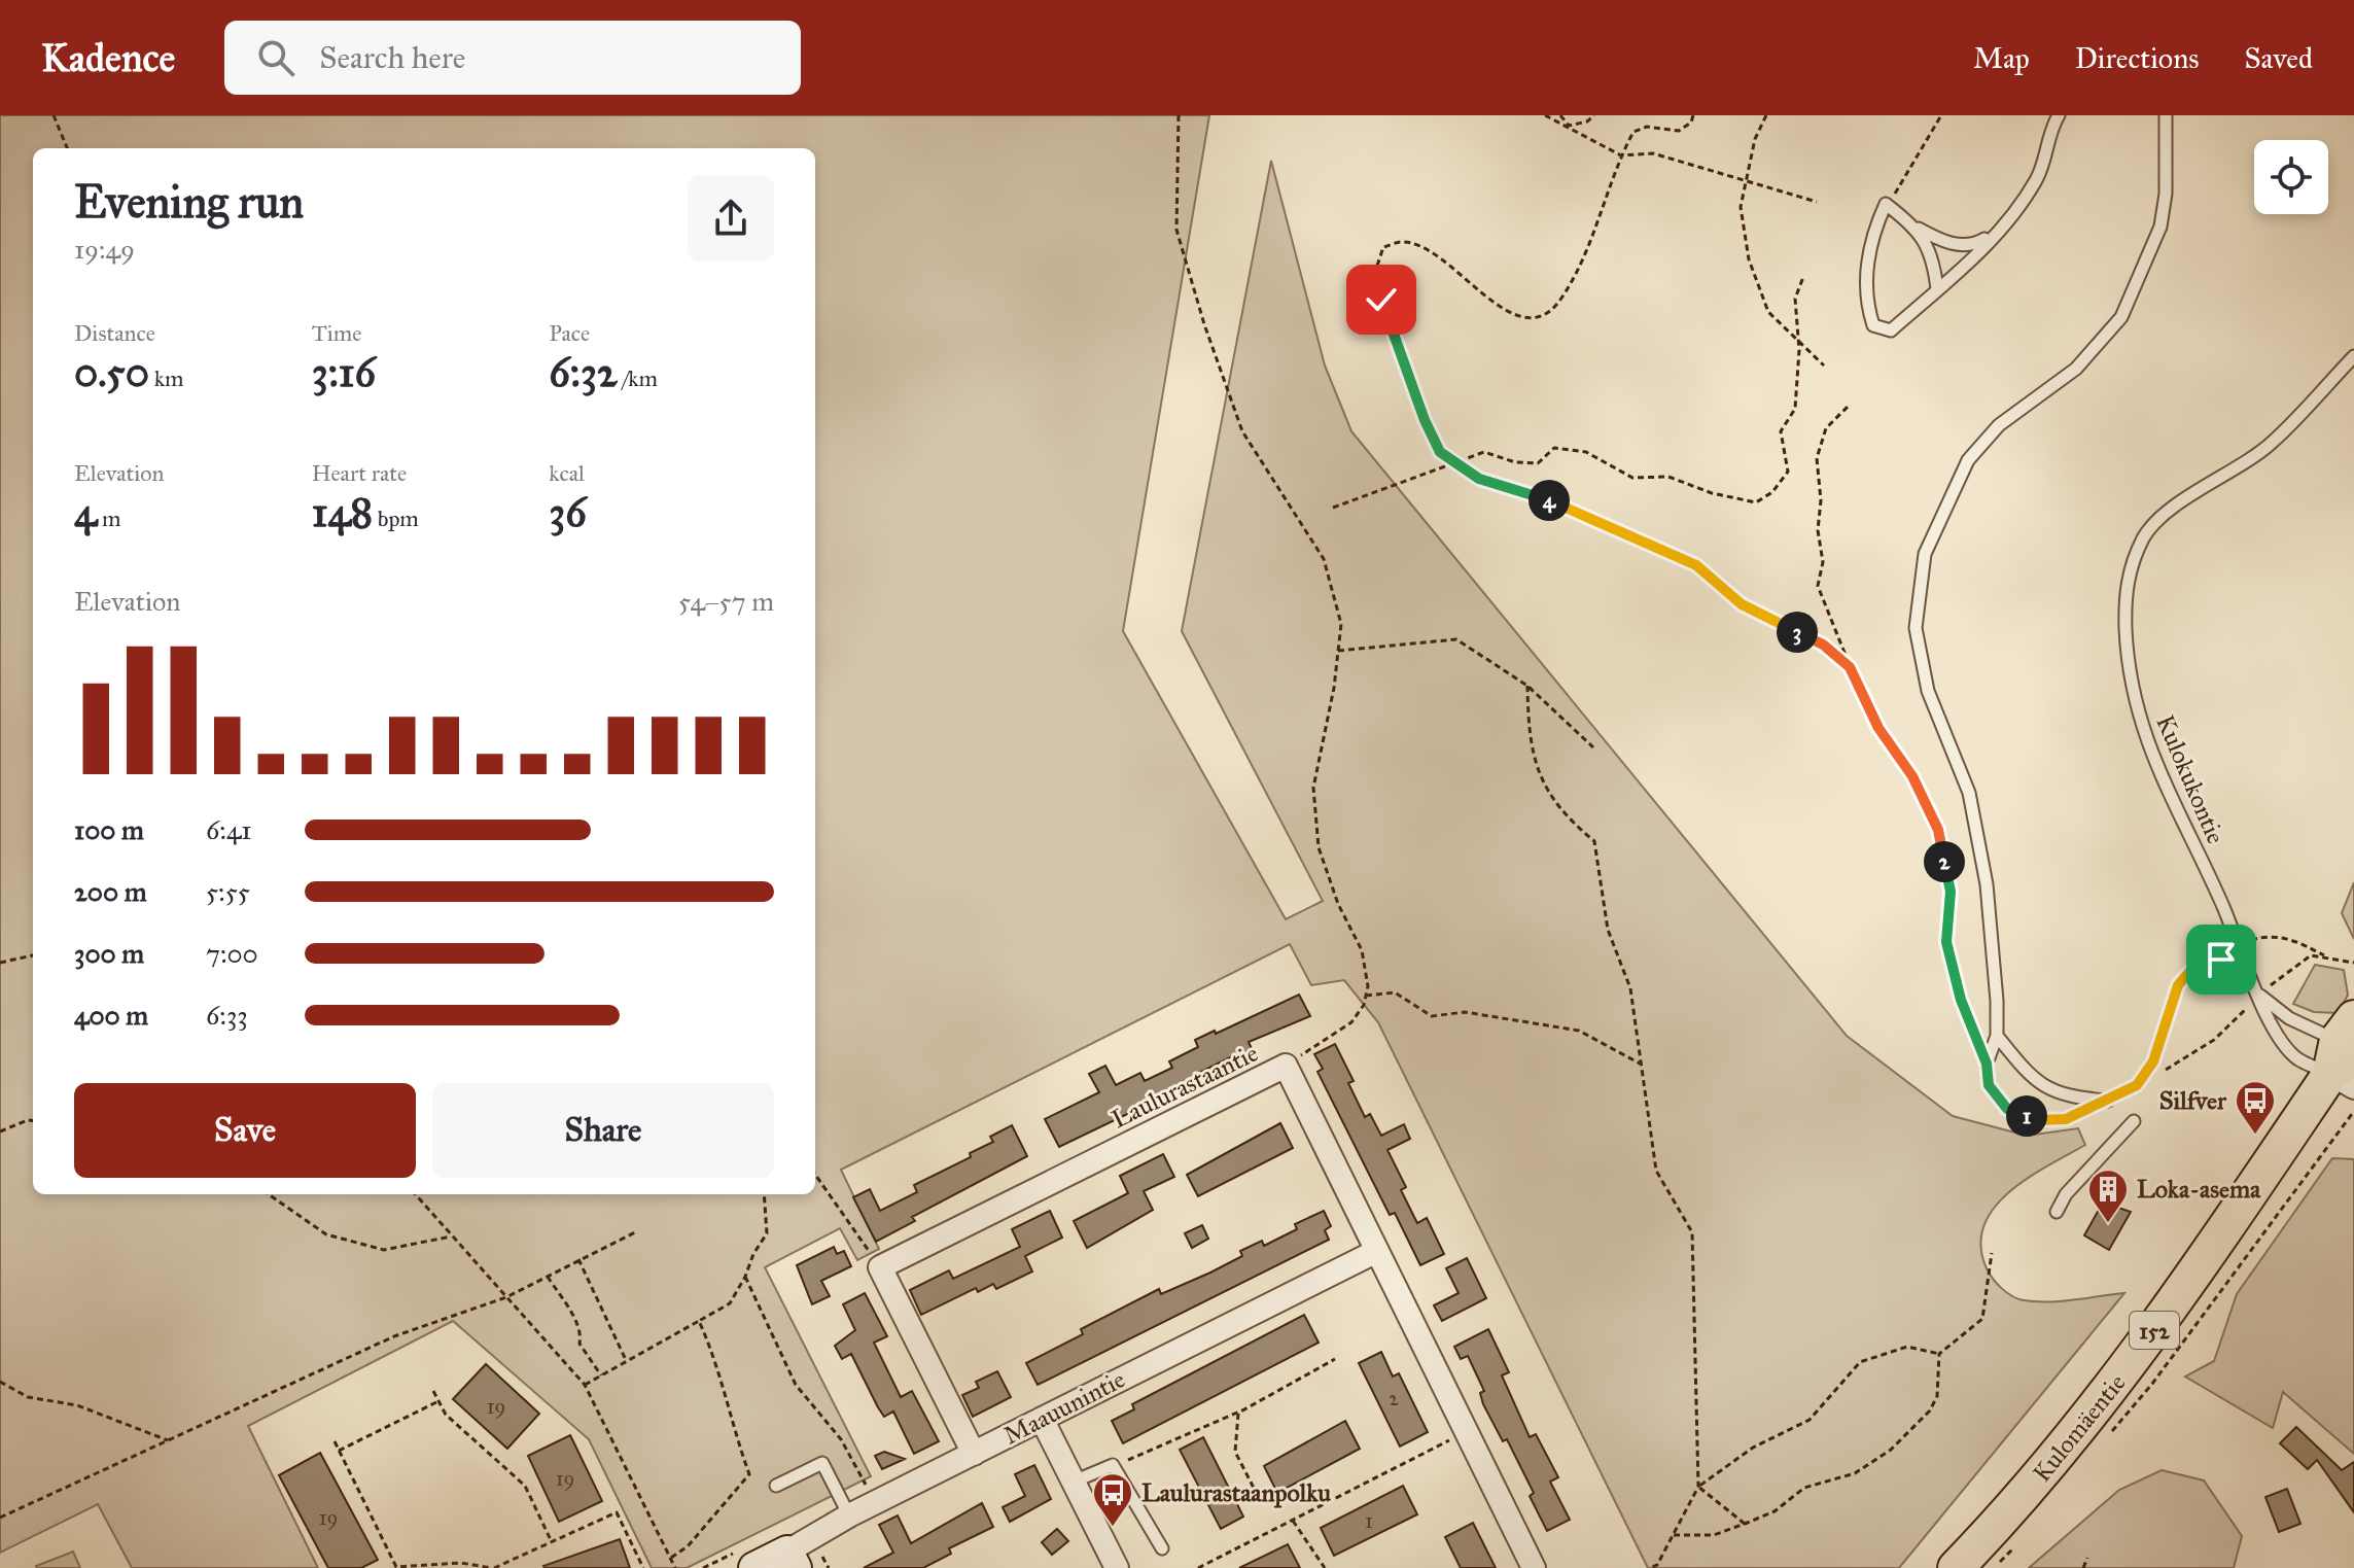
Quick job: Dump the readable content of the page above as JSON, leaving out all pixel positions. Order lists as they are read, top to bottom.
{
  "streets": {
    "main road": ["152", "Kulomäentie"],
    "street": ["Laulurastaantie", "Maauunintie"],
    "lane": ["Kulokukontie"]
  },
  "crossings": [
    ["Kulokukontie", "Kulomäentie"],
    ["Laulurastaantie", "Maauunintie"]
  ],
  "places": {
    "bus stop": ["Silfver", "Laulurastaanpolku"],
    "building": ["Loka-asema"]
  },
  "house_numbers": [
    "2",
    "19",
    "19",
    "19",
    "1"
  ],
  "page": {
    "header": "Kadence",
    "search": "Search here",
    "nav": ["Map", "Directions", "Saved"],
    "heading": ["Evening run", "19:49"],
    "stats": [
      ["Distance", "0.50 km"],
      ["Time", "3:16"],
      ["Pace", "6:32 /km"],
      ["Elevation", "4 m"],
      ["Heart rate", "148 bpm"],
      ["kcal", "36"]
    ],
    "pins": [
      "4",
      "3",
      "2",
      "1"
    ],
    "chart": ["Elevation", "54–57 m"],
    "list": [
      {
        "name": "100 m",
        "note": "6:41"
      },
      {
        "name": "200 m",
        "note": "5:55"
      },
      {
        "name": "300 m",
        "note": "7:00"
      },
      {
        "name": "400 m",
        "note": "6:33"
      }
    ],
    "buttons": ["Save", "Share"]
  }
}
